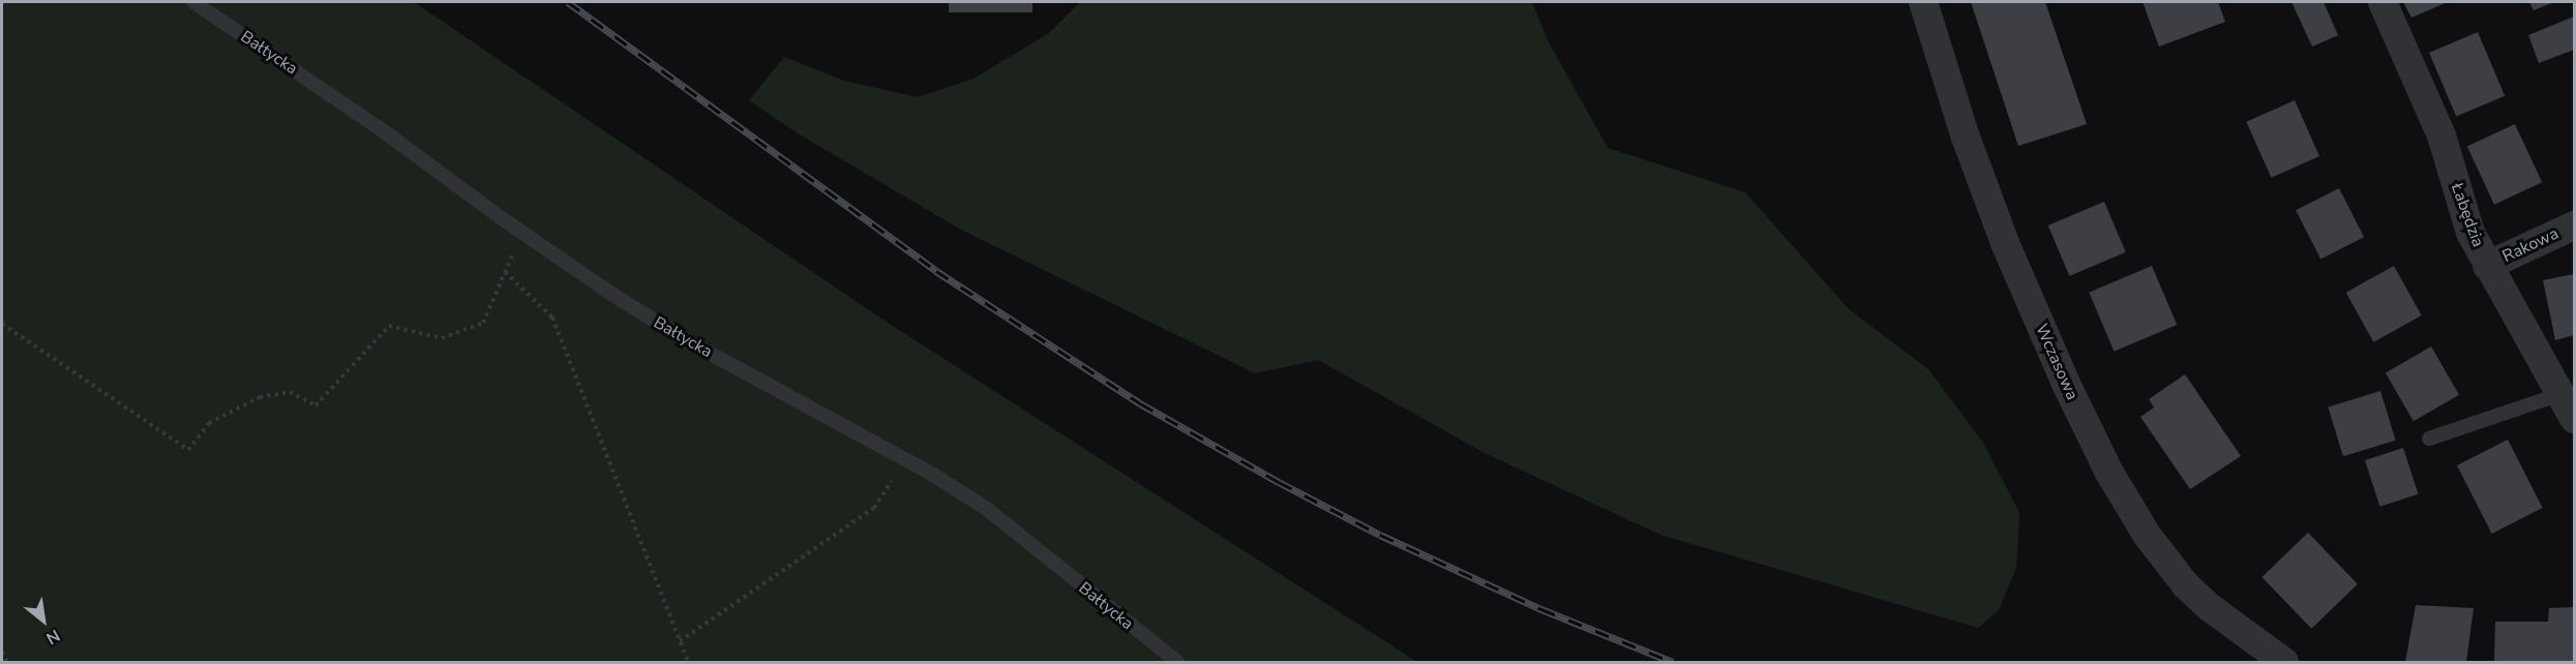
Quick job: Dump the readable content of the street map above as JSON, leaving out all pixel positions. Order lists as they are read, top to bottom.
{
  "streets": {
    "street": ["Łabędzia", "Rakowa", "Wczasowa"],
    "lane": ["Bałtycka"]
  },
  "crossings": [
    ["Łabędzia", "Rakowa"]
  ],
  "north": "bottom right"
}
